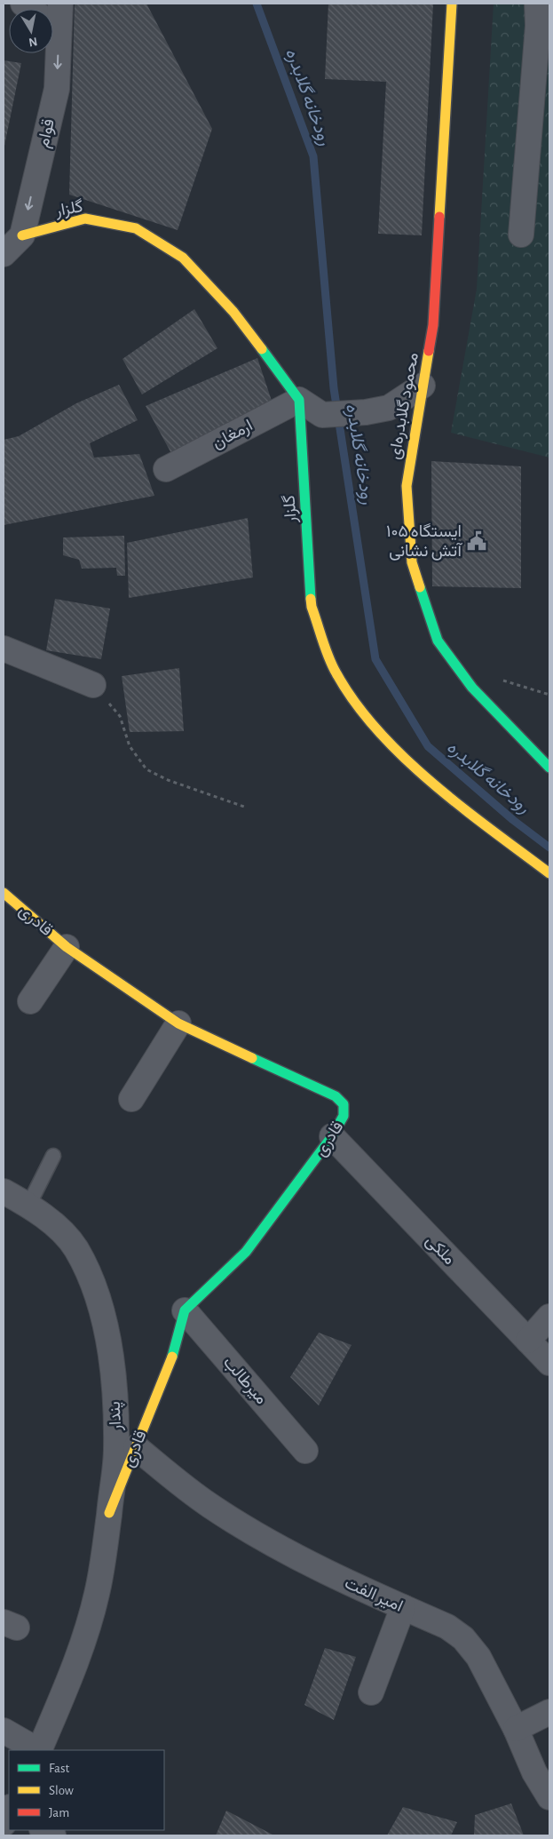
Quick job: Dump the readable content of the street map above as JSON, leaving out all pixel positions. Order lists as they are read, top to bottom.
{
  "streets": {
    "street": [
      "قوام",
      "گلزار",
      "محمود گلابدره‌ای",
      "ارمغان",
      "قادری",
      "ملکی",
      "میرطالب",
      "پندار",
      "امیر الفت"
    ]
  },
  "crossings": [
    ["قوام", "گلزار"],
    ["گلزار", "ارمغان"],
    ["قادری", "ملکی"],
    ["قادری", "میرطالب"],
    ["قادری", "پندار"],
    ["قادری", "امیر الفت"]
  ],
  "one_way": ["قوام"],
  "water": ["رودخانه گلابدره"],
  "places": {
    "public building": ["ایستگاه ۱۰۵ آتش نشانی"]
  },
  "legend": ["Fast", "Slow", "Jam"],
  "north": "bottom"
}
